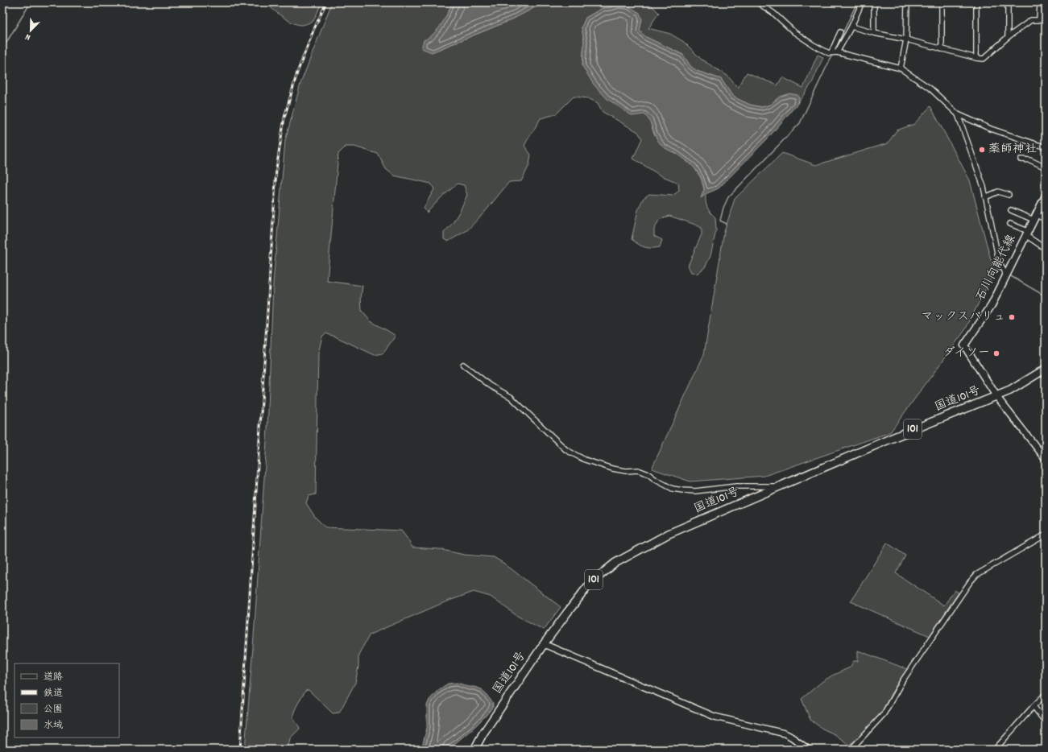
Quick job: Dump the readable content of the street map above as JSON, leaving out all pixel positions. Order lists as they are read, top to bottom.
{
  "streets": {
    "highway": ["国道101号", "101"],
    "main road": ["石川向能代線"]
  },
  "crossings": [
    ["石川向能代線", "国道101号"]
  ],
  "places": ["薬師神社", "マックスバリュ", "ダイソー"],
  "legend": [
    "道路",
    "鉄道",
    "公園",
    "水域"
  ],
  "north": "bottom left"
}
